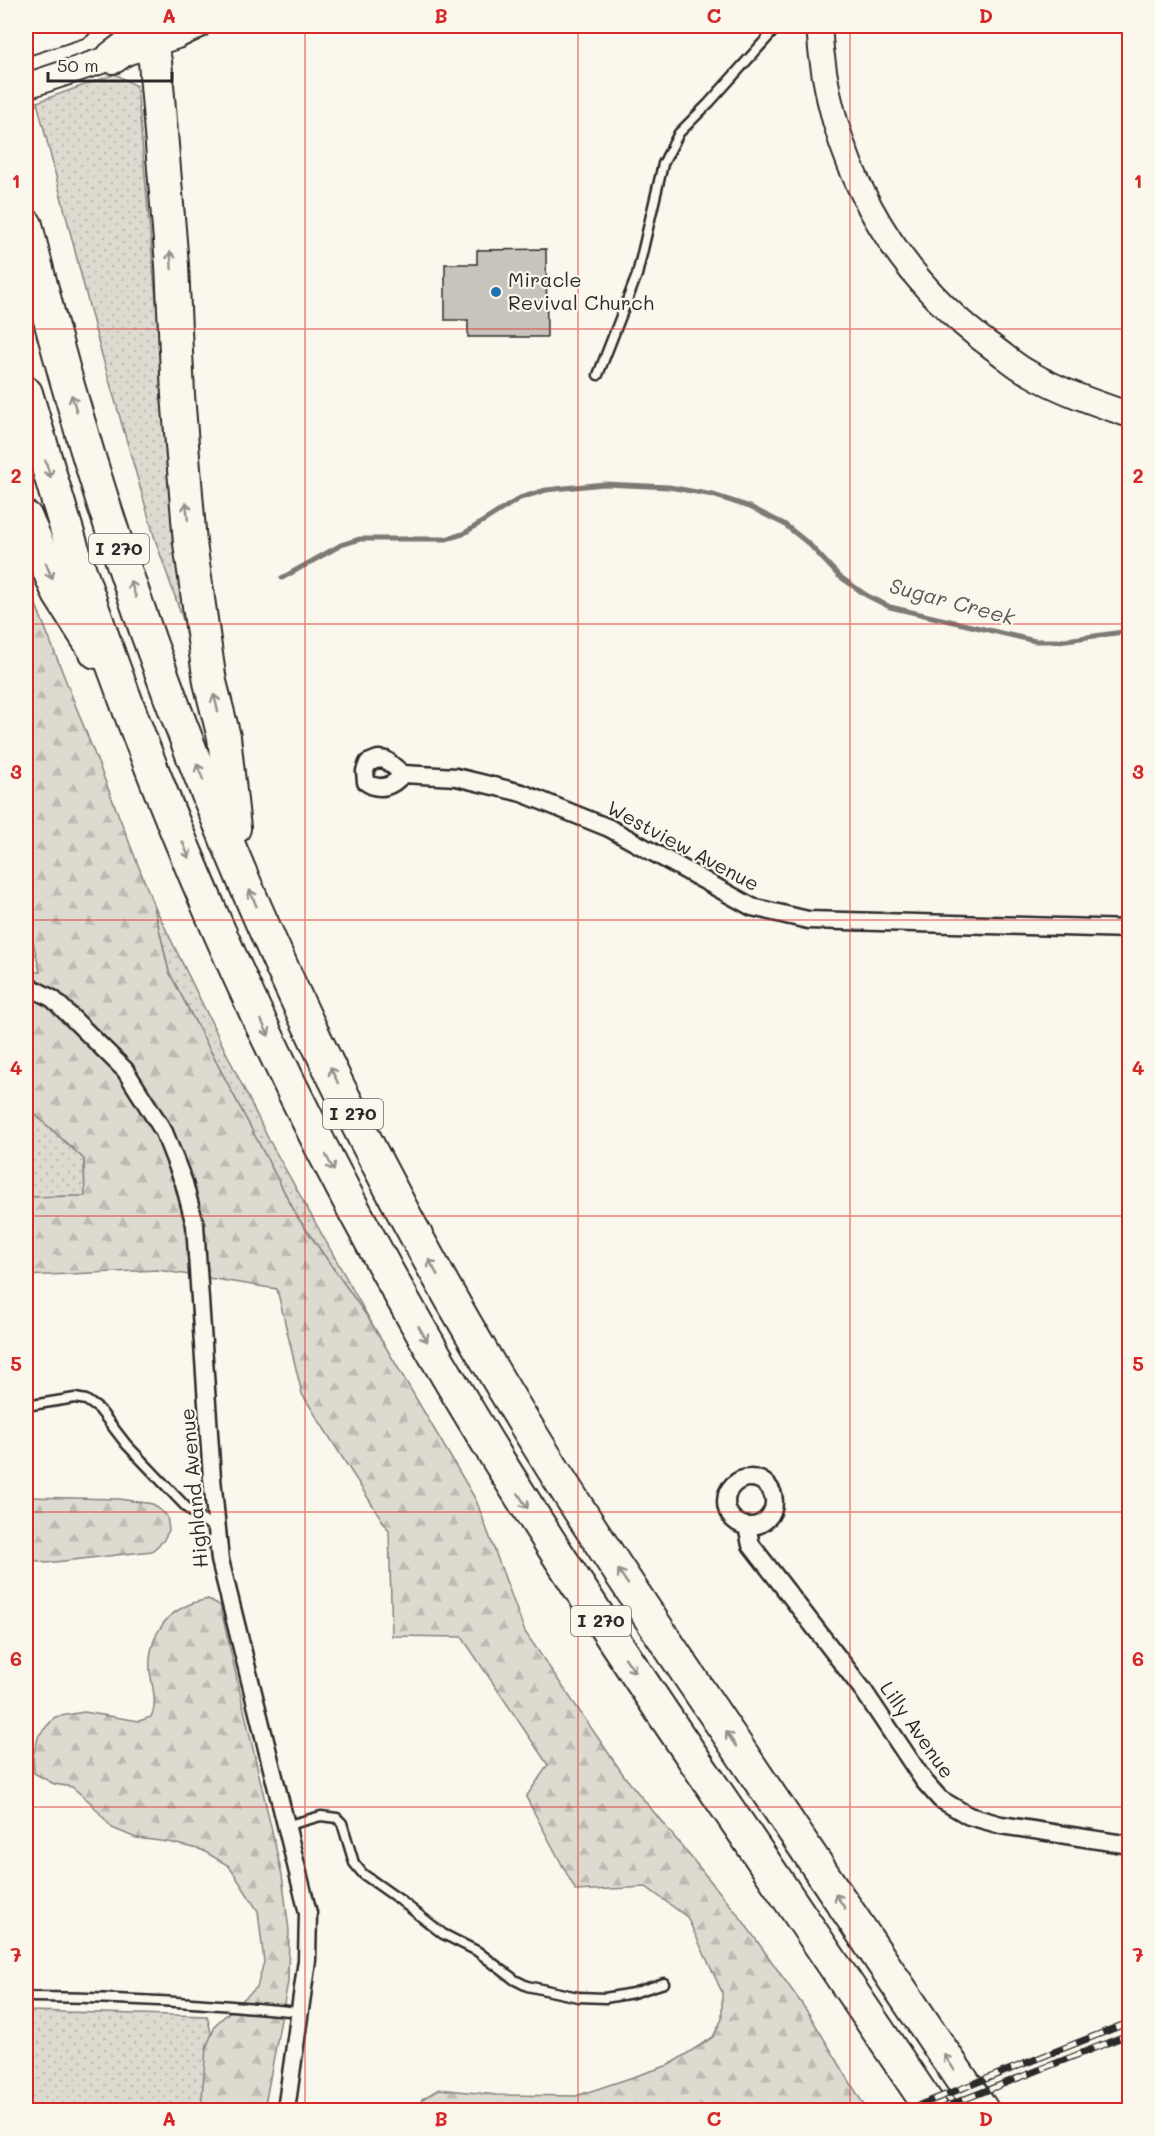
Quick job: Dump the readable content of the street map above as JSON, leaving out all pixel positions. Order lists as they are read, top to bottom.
{
  "streets": {
    "highway": ["I 270"],
    "street": ["Westview Avenue", "Highland Avenue", "Lilly Avenue"]
  },
  "water": ["Sugar Creek"],
  "places": ["Miracle Revival Church"],
  "scale_bar": "50 m",
  "grid": {
    "columns": [
      "A",
      "B",
      "C",
      "D"
    ],
    "rows": [
      "1",
      "2",
      "3",
      "4",
      "5",
      "6",
      "7"
    ]
  }
}
